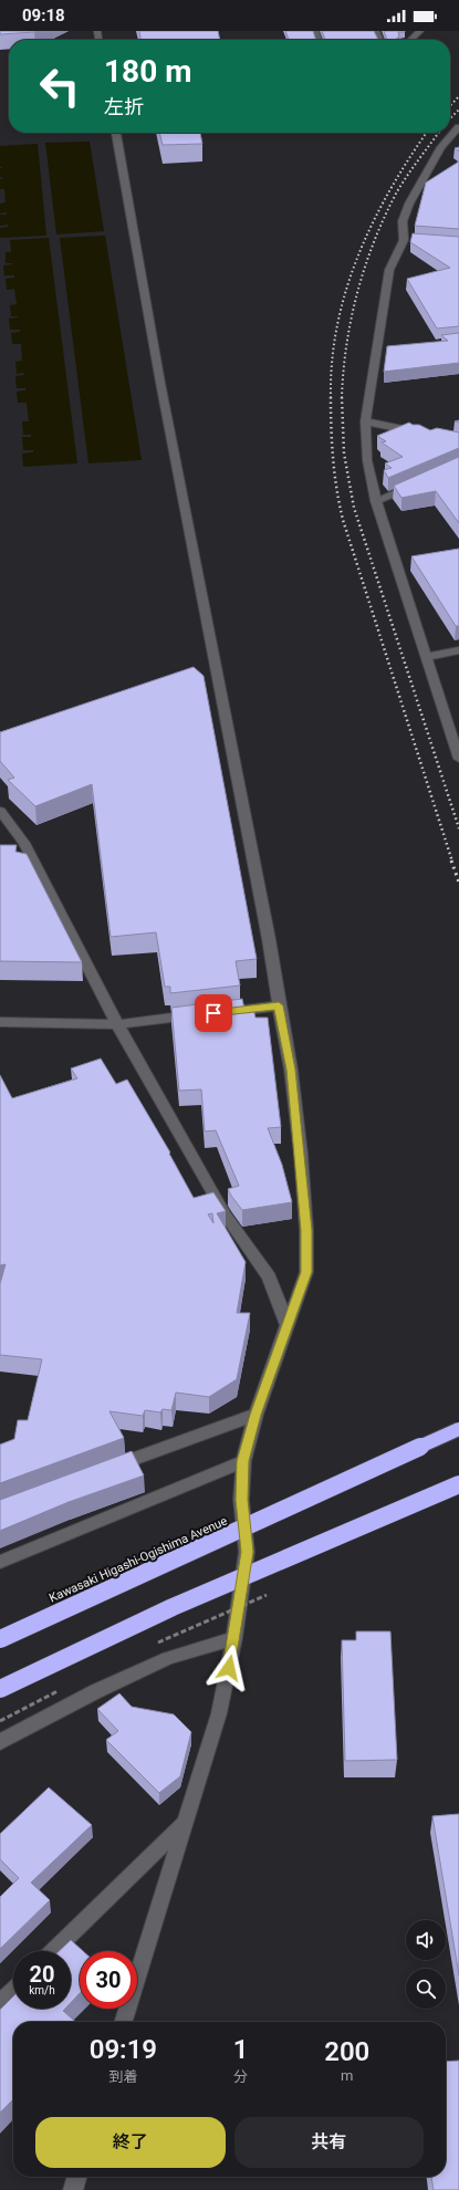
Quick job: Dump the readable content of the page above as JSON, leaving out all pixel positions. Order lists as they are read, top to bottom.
{
  "streets": {
    "highway": ["Kawasaki Higashi-Ogishima Avenue"]
  },
  "page": {
    "status": "09:18",
    "turn": ["180 m", "左折"],
    "speed": "20 km/h",
    "limit": "30",
    "eta": [
      "09:19",
      "到着",
      "1",
      "分",
      "200",
      "m"
    ],
    "buttons": ["終了", "共有"]
  }
}
